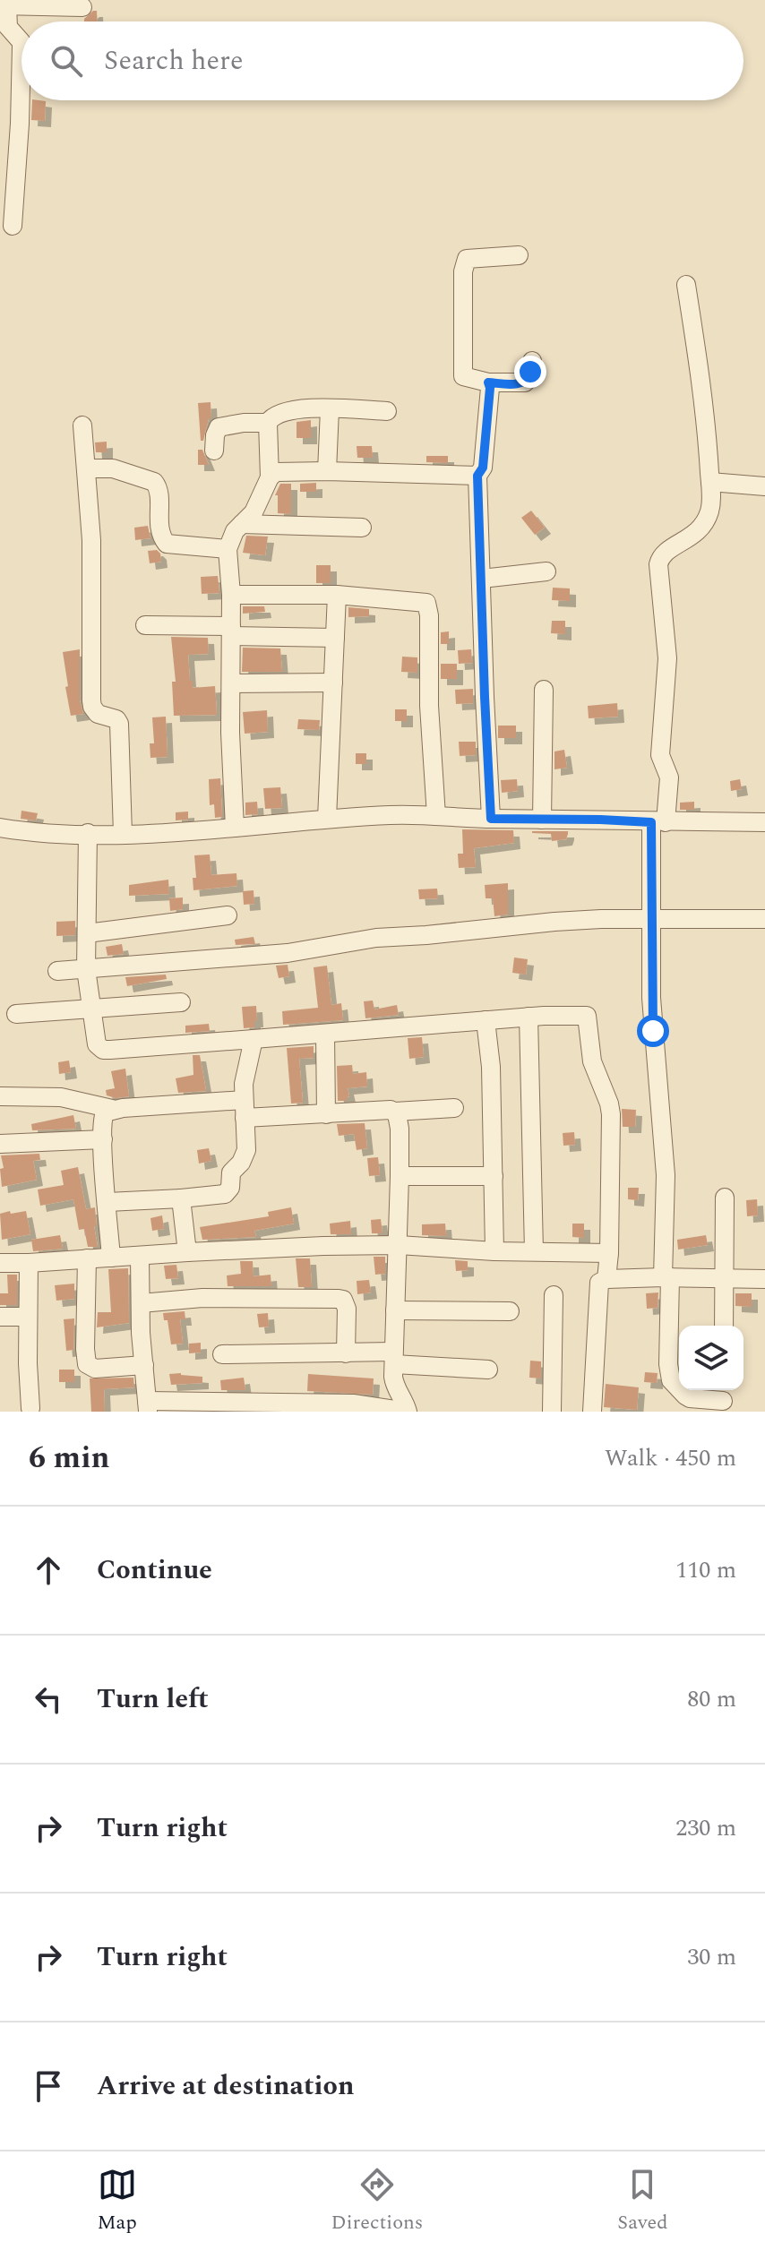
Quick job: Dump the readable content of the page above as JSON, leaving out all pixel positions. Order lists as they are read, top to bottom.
{
  "page": {
    "search": "Search here",
    "heading": ["6 min", "Walk · 450 m"],
    "list": [
      ["Continue", "110 m"],
      ["Turn left", "80 m"],
      ["Turn right", "230 m"],
      ["Turn right", "30 m"],
      "Arrive at destination"
    ],
    "nav": ["Map", "Directions", "Saved"]
  }
}
